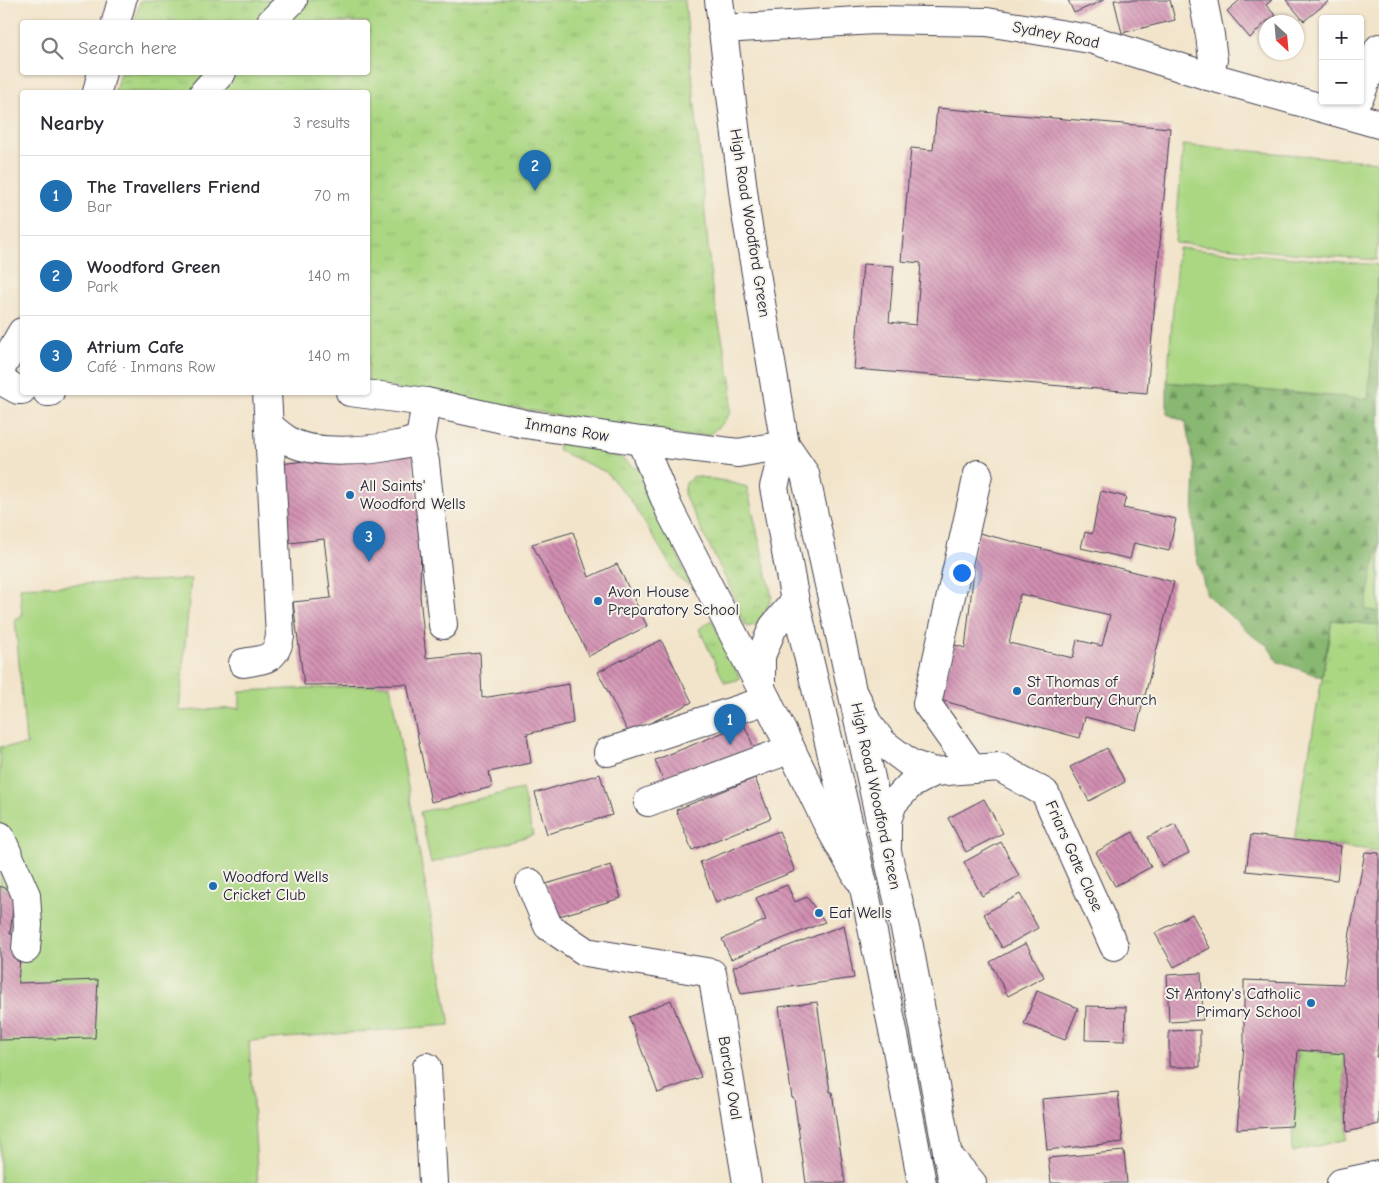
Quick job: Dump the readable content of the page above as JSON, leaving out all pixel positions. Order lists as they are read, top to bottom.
{
  "streets": {
    "street": [
      "Sydney Road",
      "High Road Woodford Green",
      "Inmans Row",
      "Friars Gate Close",
      "Barclay Oval"
    ]
  },
  "crossings": [
    ["Sydney Road", "High Road Woodford Green"],
    ["High Road Woodford Green", "Inmans Row"],
    ["High Road Woodford Green", "Friars Gate Close"]
  ],
  "places": [
    "All Saints' Woodford Wells",
    "Avon House Preparatory School",
    "St Thomas of Canterbury Church",
    "Woodford Wells Cricket Club",
    "Eat Wells",
    "St Antony's Catholic Primary School"
  ],
  "north": "bottom right",
  "page": {
    "map_buttons": ["+", "−"],
    "search": "Search here",
    "heading": ["Nearby", "3 results"],
    "pins": ["2", "3", "1"],
    "list": [
      {
        "mark": "1",
        "name": "The Travellers Friend",
        "note": "Bar",
        "value": "70 m"
      },
      {
        "mark": "2",
        "name": "Woodford Green",
        "note": "Park",
        "value": "140 m"
      },
      {
        "mark": "3",
        "name": "Atrium Cafe",
        "note": "Café · Inmans Row",
        "value": "140 m"
      }
    ]
  }
}
